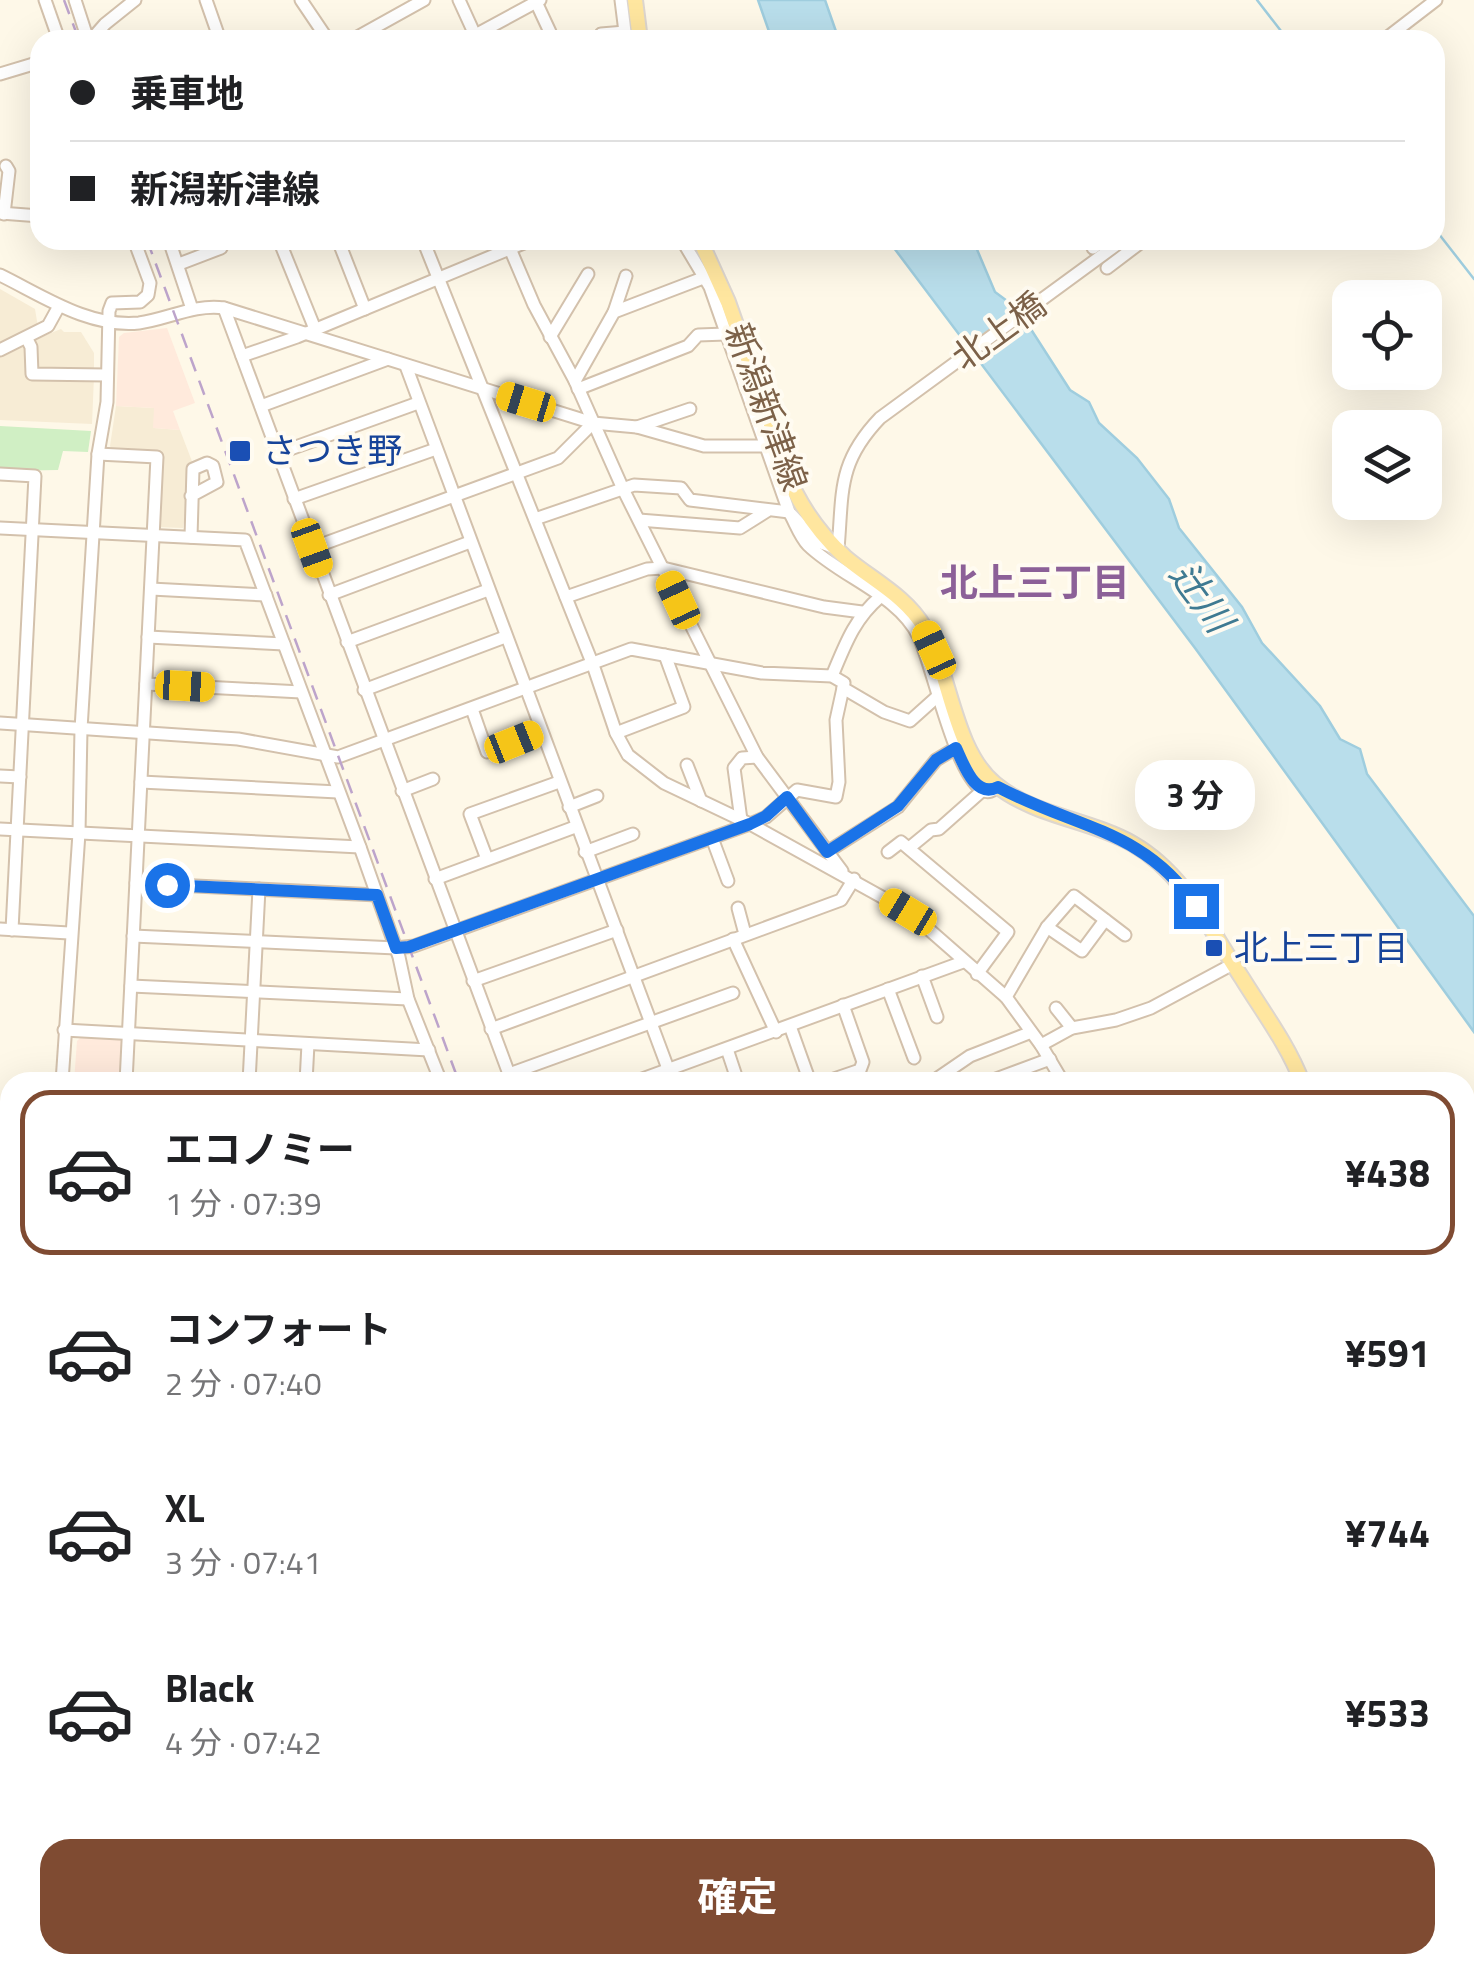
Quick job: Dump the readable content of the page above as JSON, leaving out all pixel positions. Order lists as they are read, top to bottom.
{
  "streets": {
    "main road": ["新潟新津線"],
    "street": ["北上橋"]
  },
  "crossings": [
    ["北上橋", "新潟新津線"]
  ],
  "districts": ["北上三丁目"],
  "water": ["辻川"],
  "places": {
    "transit": ["さつき野", "北上三丁目"]
  },
  "page": {
    "banner": ["乗車地", "新潟新津線"],
    "bubble": "3 分",
    "list": [
      {
        "name": "エコノミー",
        "note": "1 分 · 07:39",
        "value": "¥438"
      },
      {
        "name": "コンフォート",
        "note": "2 分 · 07:40",
        "value": "¥591"
      },
      {
        "name": "XL",
        "note": "3 分 · 07:41",
        "value": "¥744"
      },
      {
        "name": "Black",
        "note": "4 分 · 07:42",
        "value": "¥533"
      }
    ],
    "buttons": "確定"
  }
}
